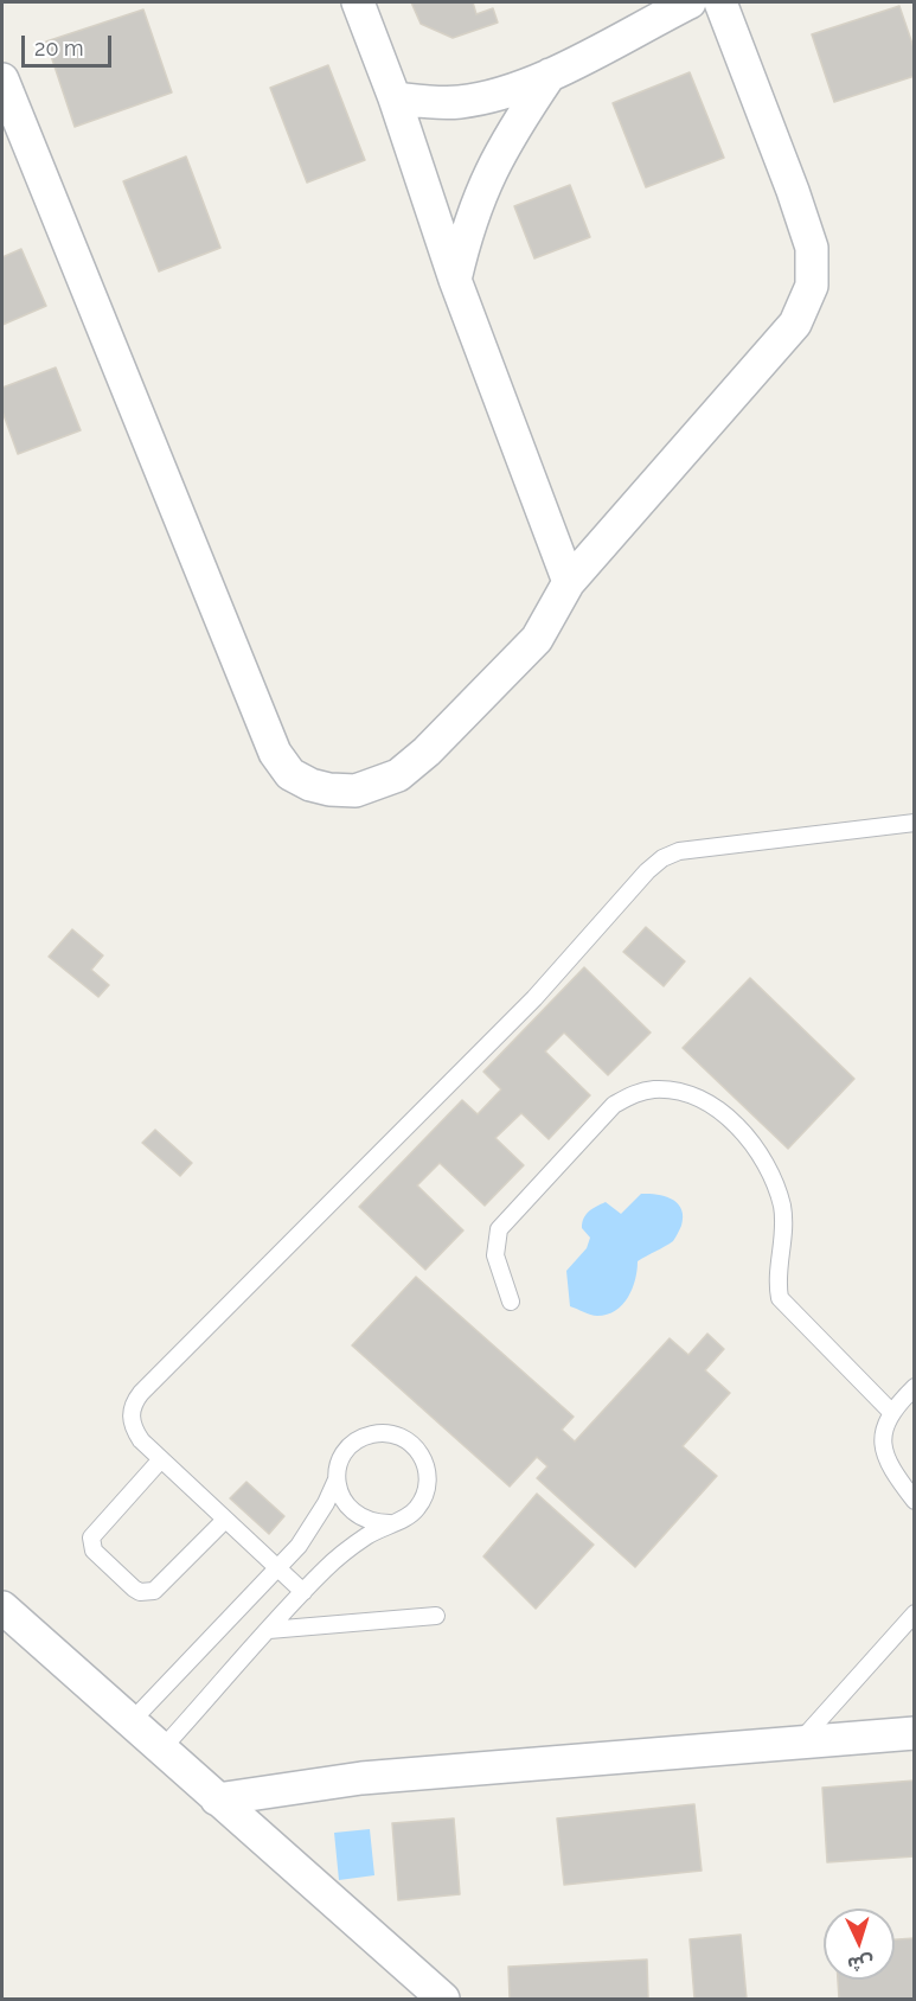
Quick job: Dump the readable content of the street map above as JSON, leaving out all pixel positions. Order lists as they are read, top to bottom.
{
  "scale_bar": "20 m",
  "north": "bottom"
}
